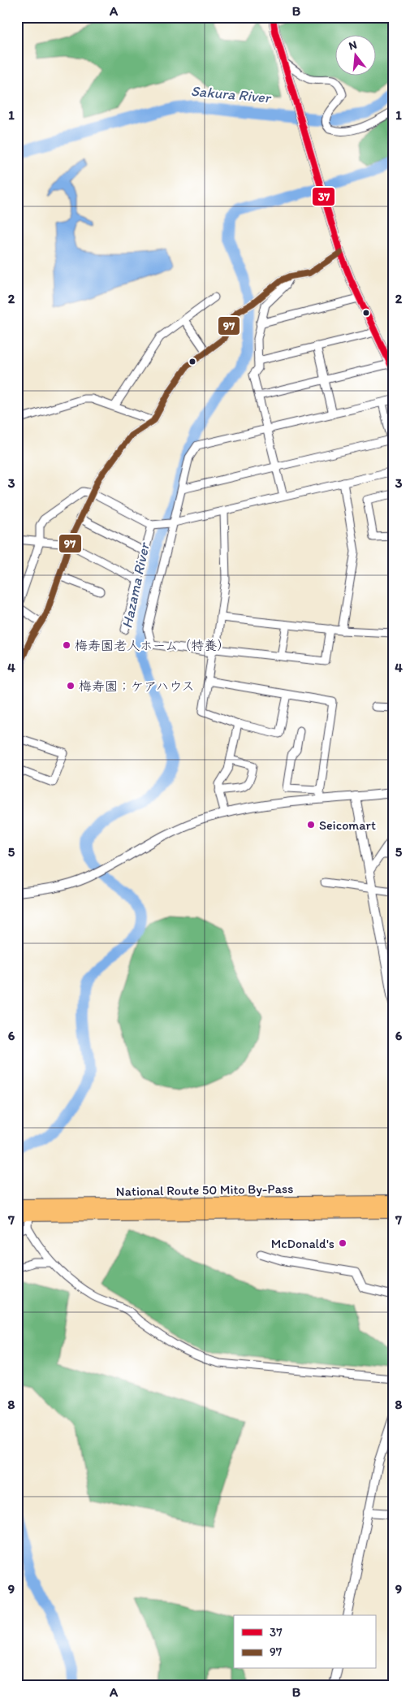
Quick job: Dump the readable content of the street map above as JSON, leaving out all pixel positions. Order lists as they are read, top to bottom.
{
  "streets": {
    "highway": ["National Route 50 Mito By-Pass"]
  },
  "water": ["Sakura River", "Hazama River"],
  "places": [
    "梅寿園老人ホーム（特養）",
    "梅寿園；ケアハウス",
    "Seicomart",
    "McDonald's"
  ],
  "lines": ["transit line 37", "transit line 97"],
  "legend": ["37", "97"],
  "north": "top",
  "grid": {
    "columns": ["A", "B"],
    "rows": [
      "1",
      "2",
      "3",
      "4",
      "5",
      "6",
      "7",
      "8",
      "9"
    ]
  }
}
